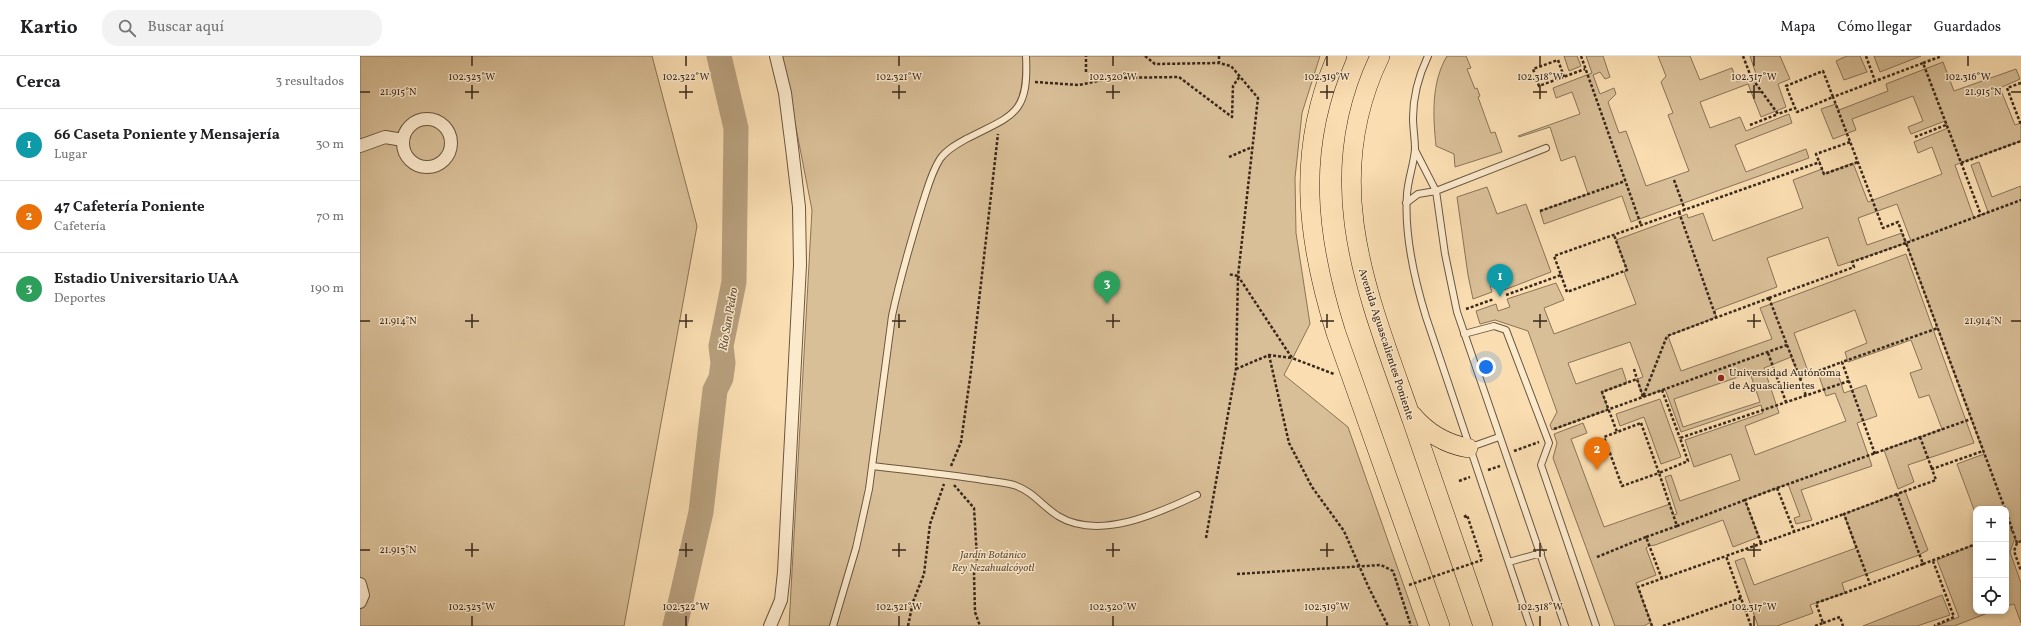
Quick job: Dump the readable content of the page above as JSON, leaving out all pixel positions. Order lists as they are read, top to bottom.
{
  "streets": {
    "main road": ["Avenida Aguascalientes Poniente"]
  },
  "water": ["Río San Pedro"],
  "parks": ["Jardín Botánico Rey Nezahualcóyotl"],
  "places": ["Universidad Autónoma de Aguascalientes"],
  "page": {
    "header": "Kartio",
    "search": "Buscar aquí",
    "nav": ["Mapa", "Cómo llegar", "Guardados"],
    "heading": ["Cerca", "3 resultados"],
    "list": [
      {
        "mark": "1",
        "name": "66 Caseta Poniente y Mensajería",
        "note": "Lugar",
        "value": "30 m"
      },
      {
        "mark": "2",
        "name": "47 Cafetería Poniente",
        "note": "Cafetería",
        "value": "70 m"
      },
      {
        "mark": "3",
        "name": "Estadio Universitario UAA",
        "note": "Deportes",
        "value": "190 m"
      }
    ],
    "pins": ["1", "3", "2"],
    "map_buttons": ["+", "−"]
  },
  "coordinates": [
    "102.323°W",
    "102.322°W",
    "102.321°W",
    "102.320°W",
    "102.319°W",
    "102.318°W",
    "102.317°W",
    "102.316°W",
    "21.915°N",
    "21.914°N",
    "21.913°N"
  ]
}
